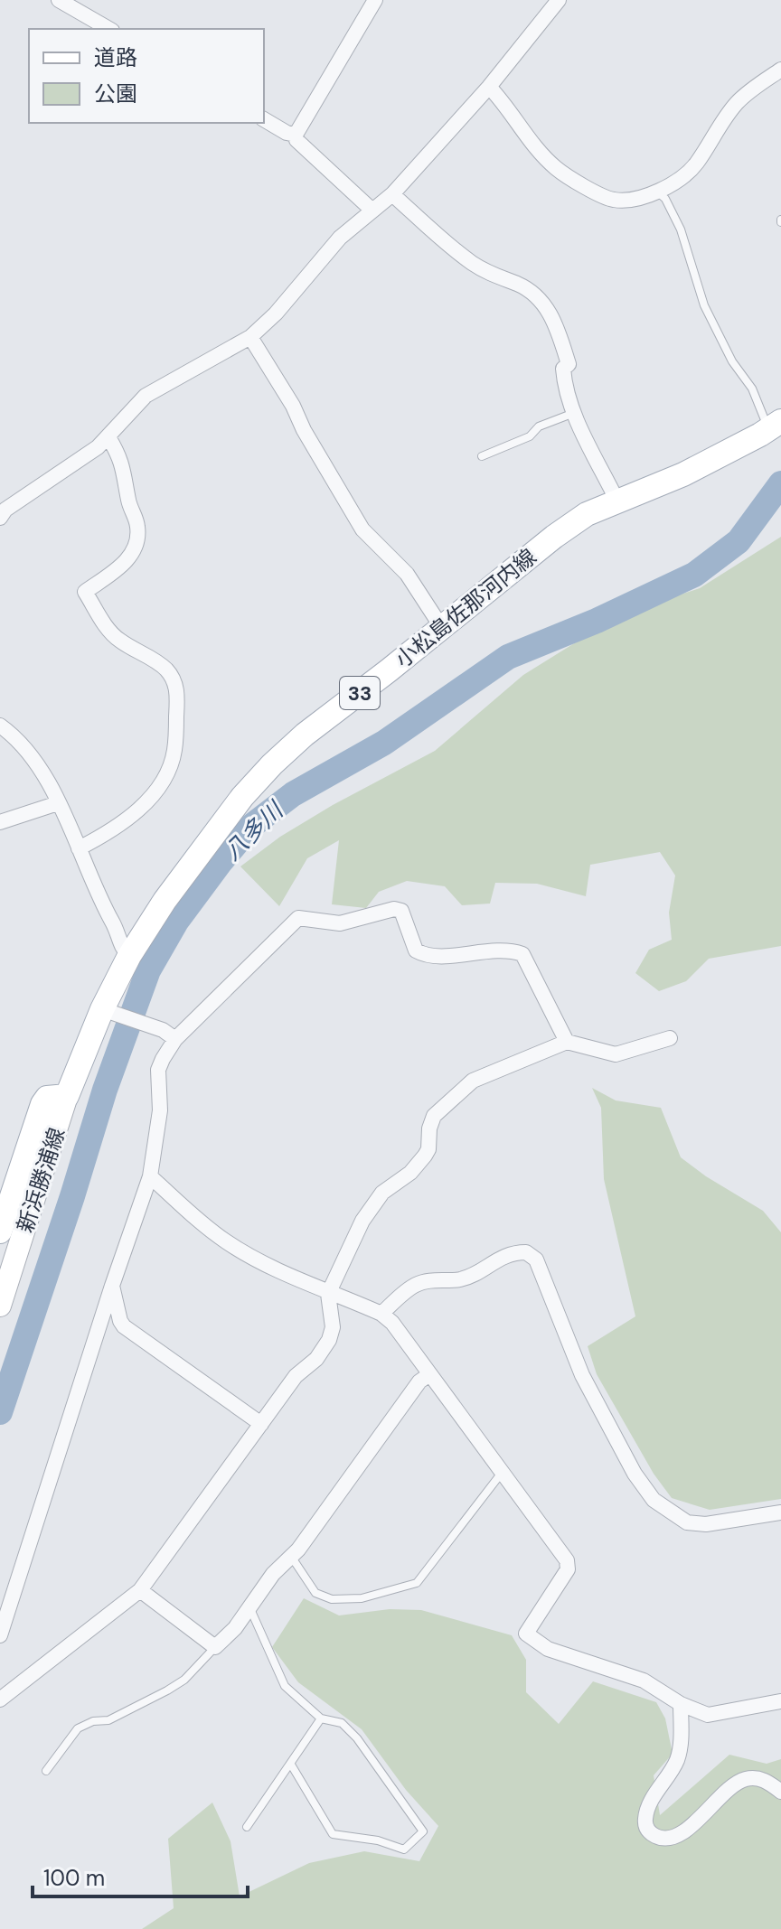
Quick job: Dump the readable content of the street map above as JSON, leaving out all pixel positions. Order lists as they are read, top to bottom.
{
  "streets": {
    "main road": ["小松島佐那河内線", "33", "新浜勝浦線"]
  },
  "crossings": [
    ["小松島佐那河内線", "新浜勝浦線"]
  ],
  "water": ["八多川"],
  "legend": ["道路", "公園"],
  "scale_bar": "100 m"
}
